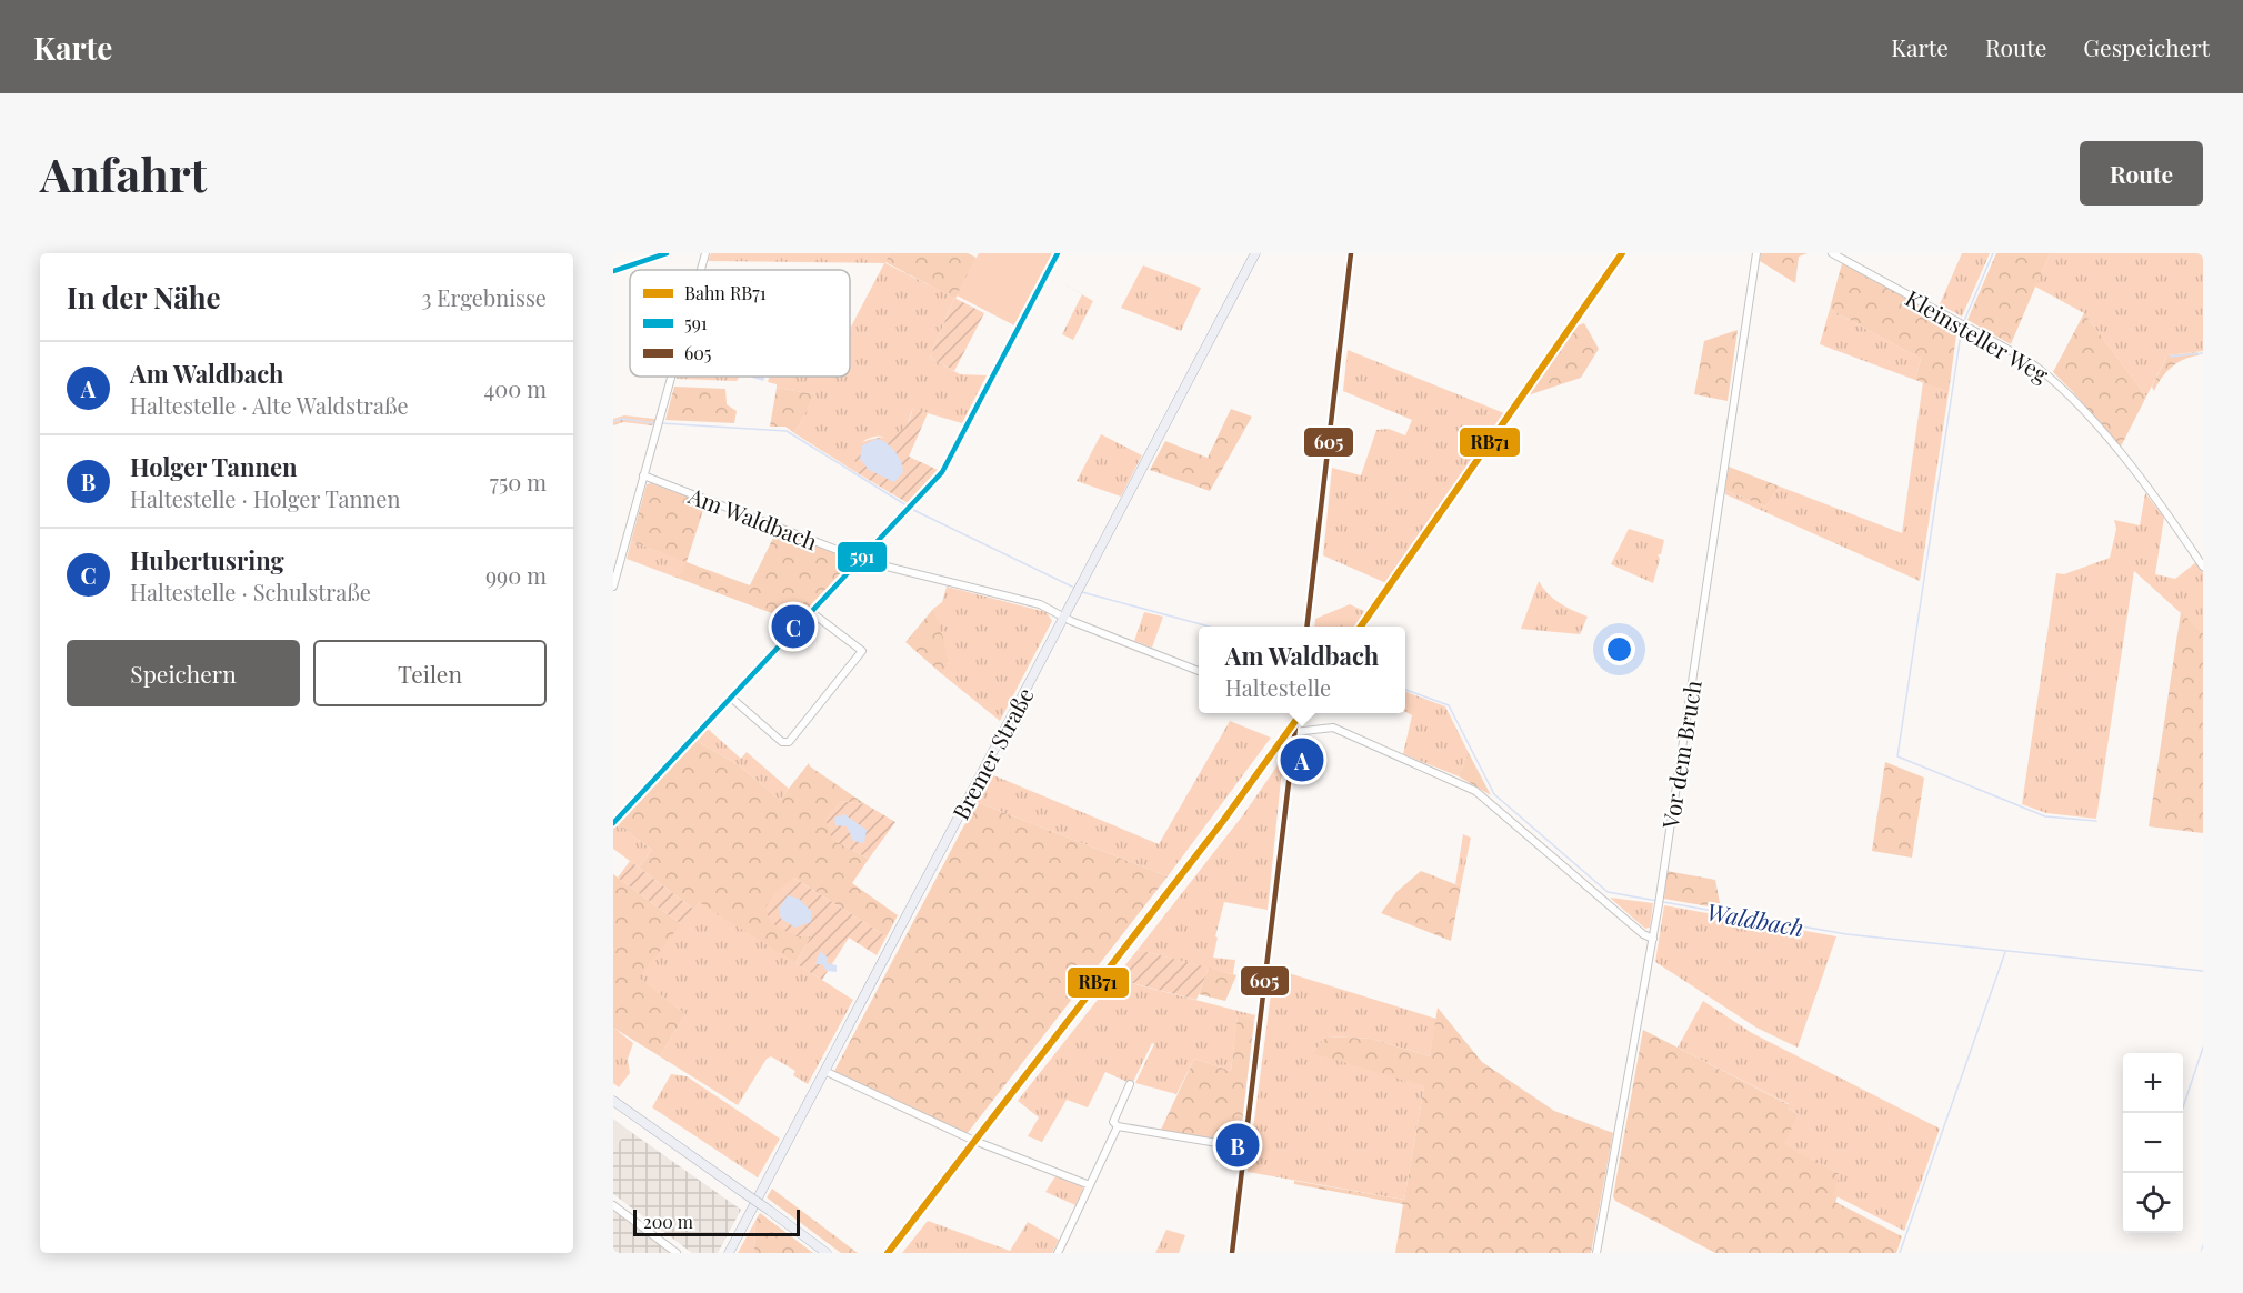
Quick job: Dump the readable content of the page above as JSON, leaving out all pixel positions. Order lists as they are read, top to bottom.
{
  "streets": {
    "main road": ["Bremer Straße"],
    "street": ["Kleinsteller Weg", "Am Waldbach", "Vor dem Bruch"]
  },
  "crossings": [
    ["Am Waldbach", "Bremer Straße"]
  ],
  "water": ["Waldbach"],
  "lines": ["rail line RB71", "transit line 591", "transit line 605"],
  "legend": ["Bahn RB71", "591", "605"],
  "scale_bar": "200 m",
  "page": {
    "header": "Karte",
    "nav": ["Karte", "Route", "Gespeichert"],
    "buttons": [
      "Route",
      ["Speichern", "Teilen"]
    ],
    "title": "Anfahrt",
    "heading": ["In der Nähe", "3 Ergebnisse"],
    "list": [
      {
        "mark": "A",
        "name": "Am Waldbach",
        "note": "Haltestelle · Alte Waldstraße",
        "value": "400 m"
      },
      {
        "mark": "B",
        "name": "Holger Tannen",
        "note": "Haltestelle · Holger Tannen",
        "value": "750 m"
      },
      {
        "mark": "C",
        "name": "Hubertusring",
        "note": "Haltestelle · Schulstraße",
        "value": "990 m"
      }
    ],
    "pins": ["C", "A", "B"],
    "popup": ["Am Waldbach", "Haltestelle"],
    "map_buttons": ["+", "−"],
    "scale": "200 m"
  }
}
